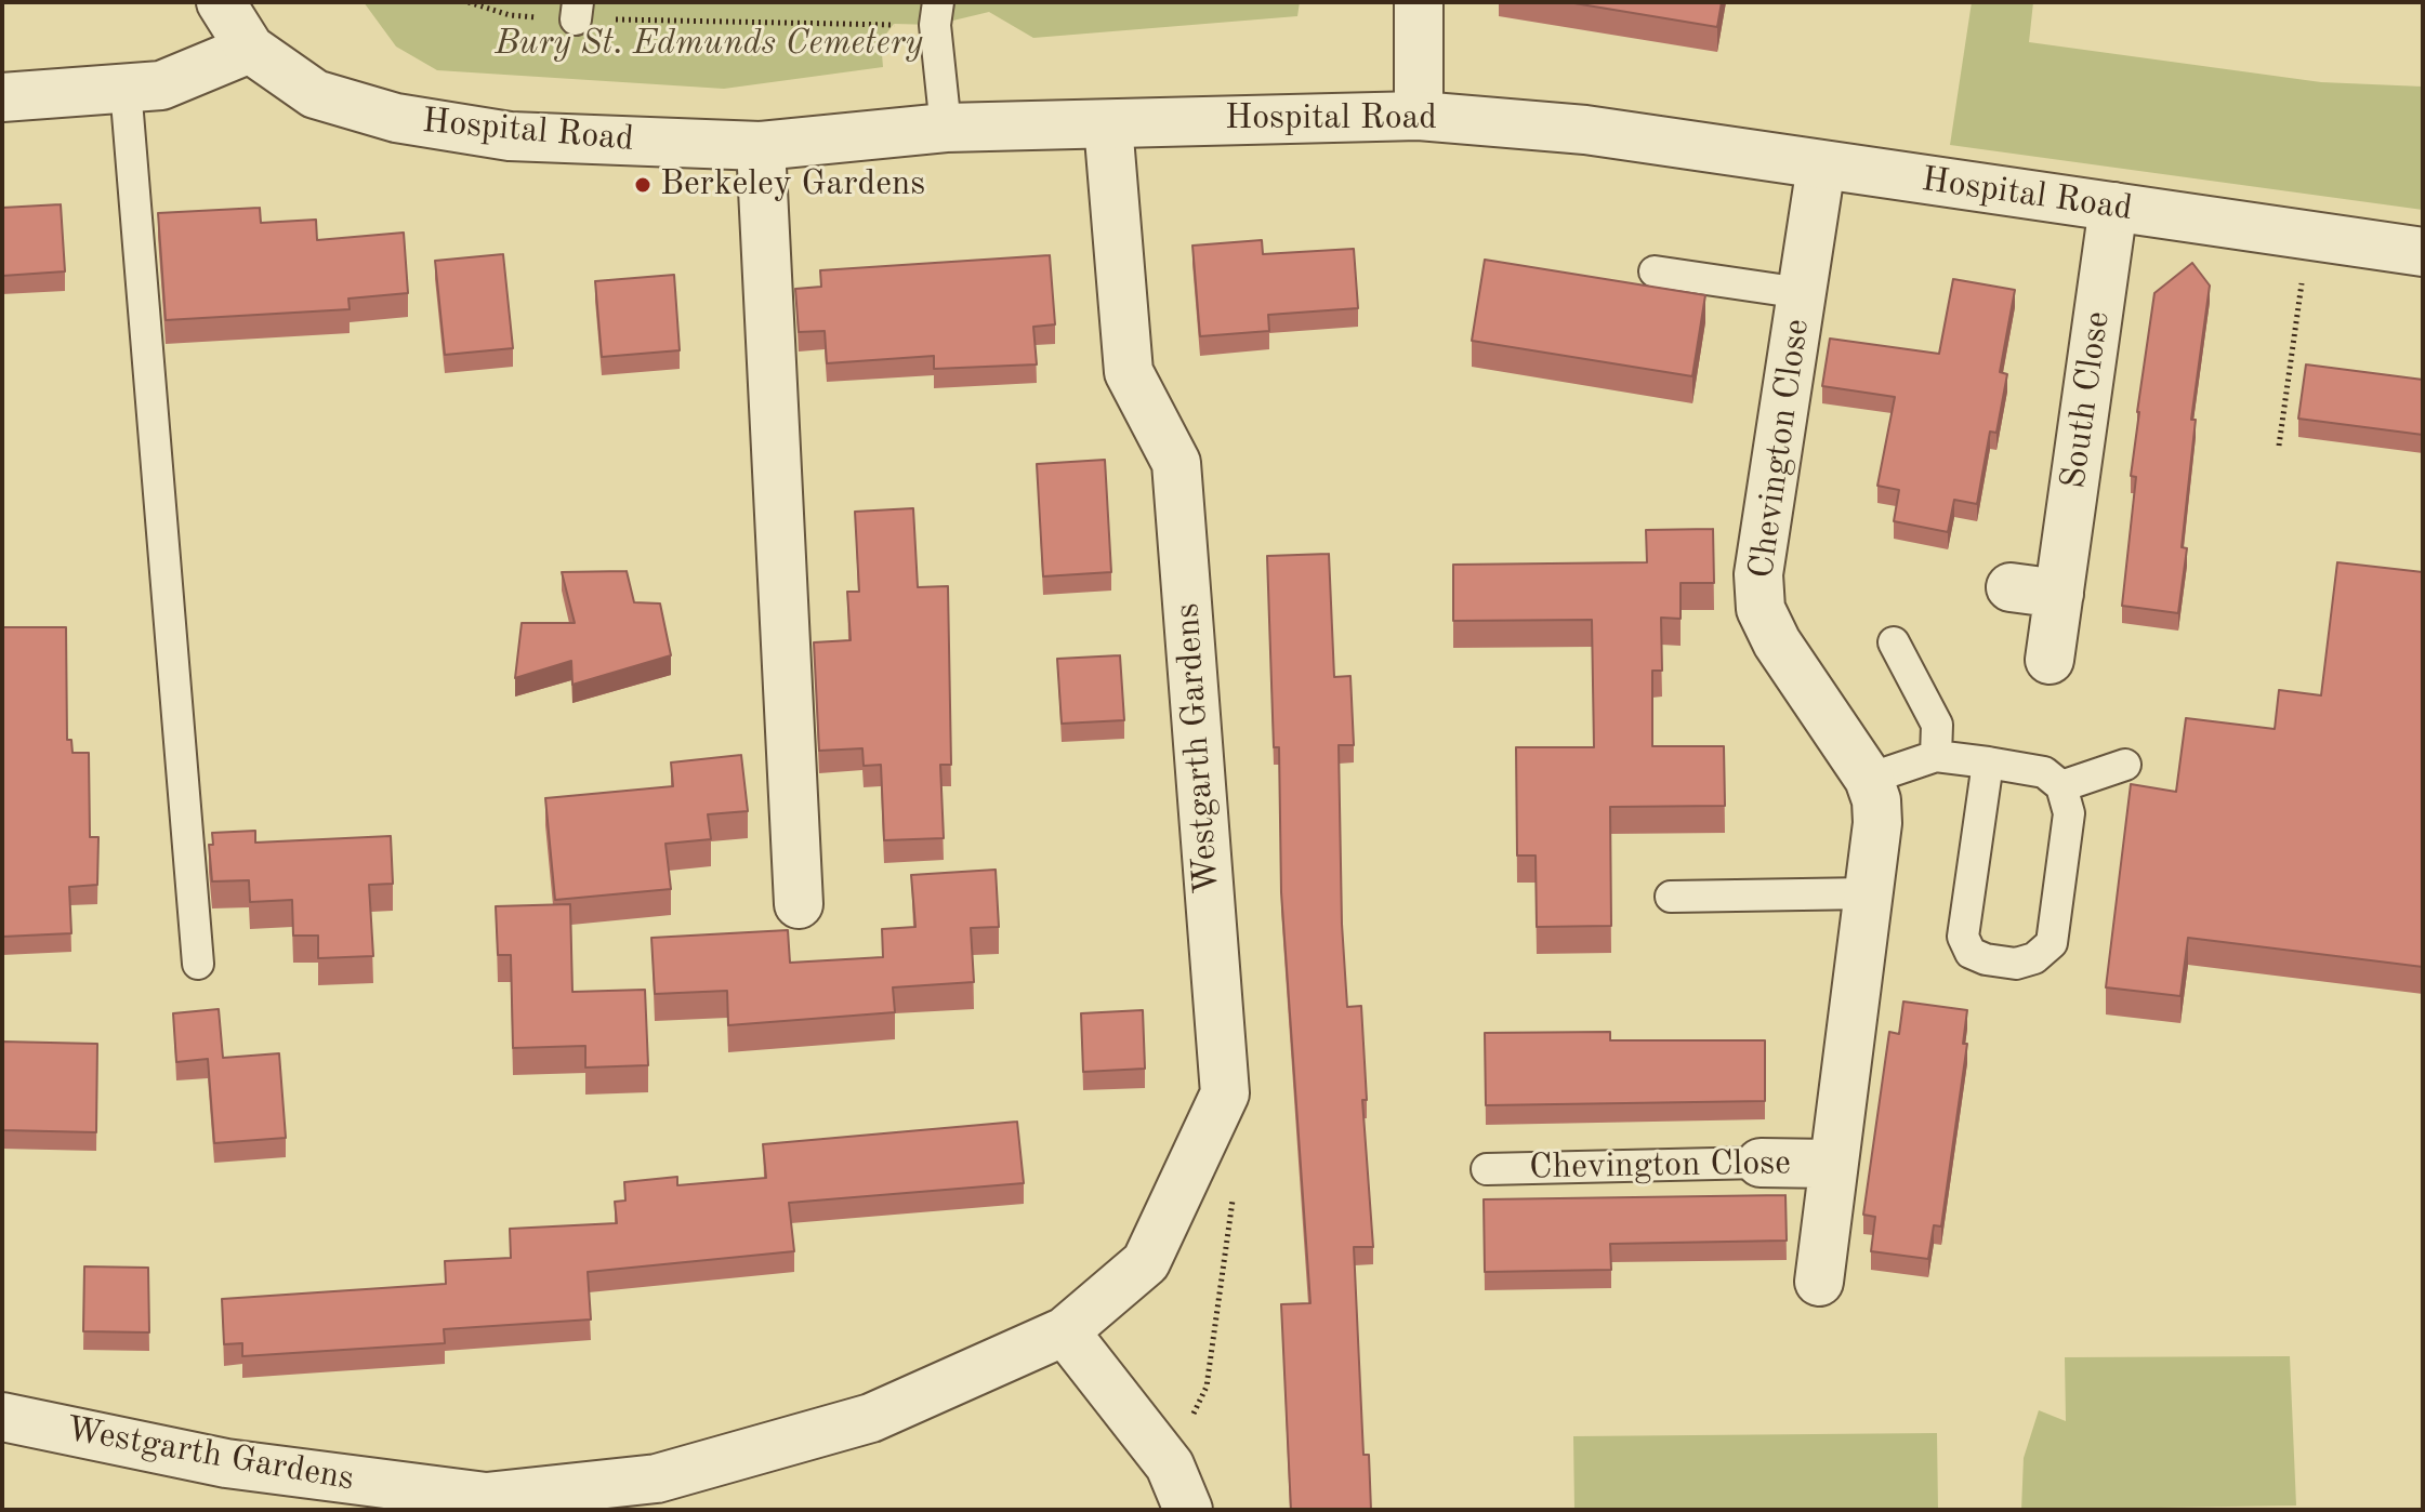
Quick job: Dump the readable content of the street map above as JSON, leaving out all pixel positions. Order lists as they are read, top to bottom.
{
  "streets": {
    "street": [
      "Hospital Road",
      "South Close",
      "Chevington Close",
      "Westgarth Gardens"
    ]
  },
  "crossings": [
    ["Hospital Road", "South Close"],
    ["Hospital Road", "Chevington Close"],
    ["Hospital Road", "Westgarth Gardens"]
  ],
  "parks": ["Bury St. Edmunds Cemetery"],
  "places": ["Berkeley Gardens"]
}
